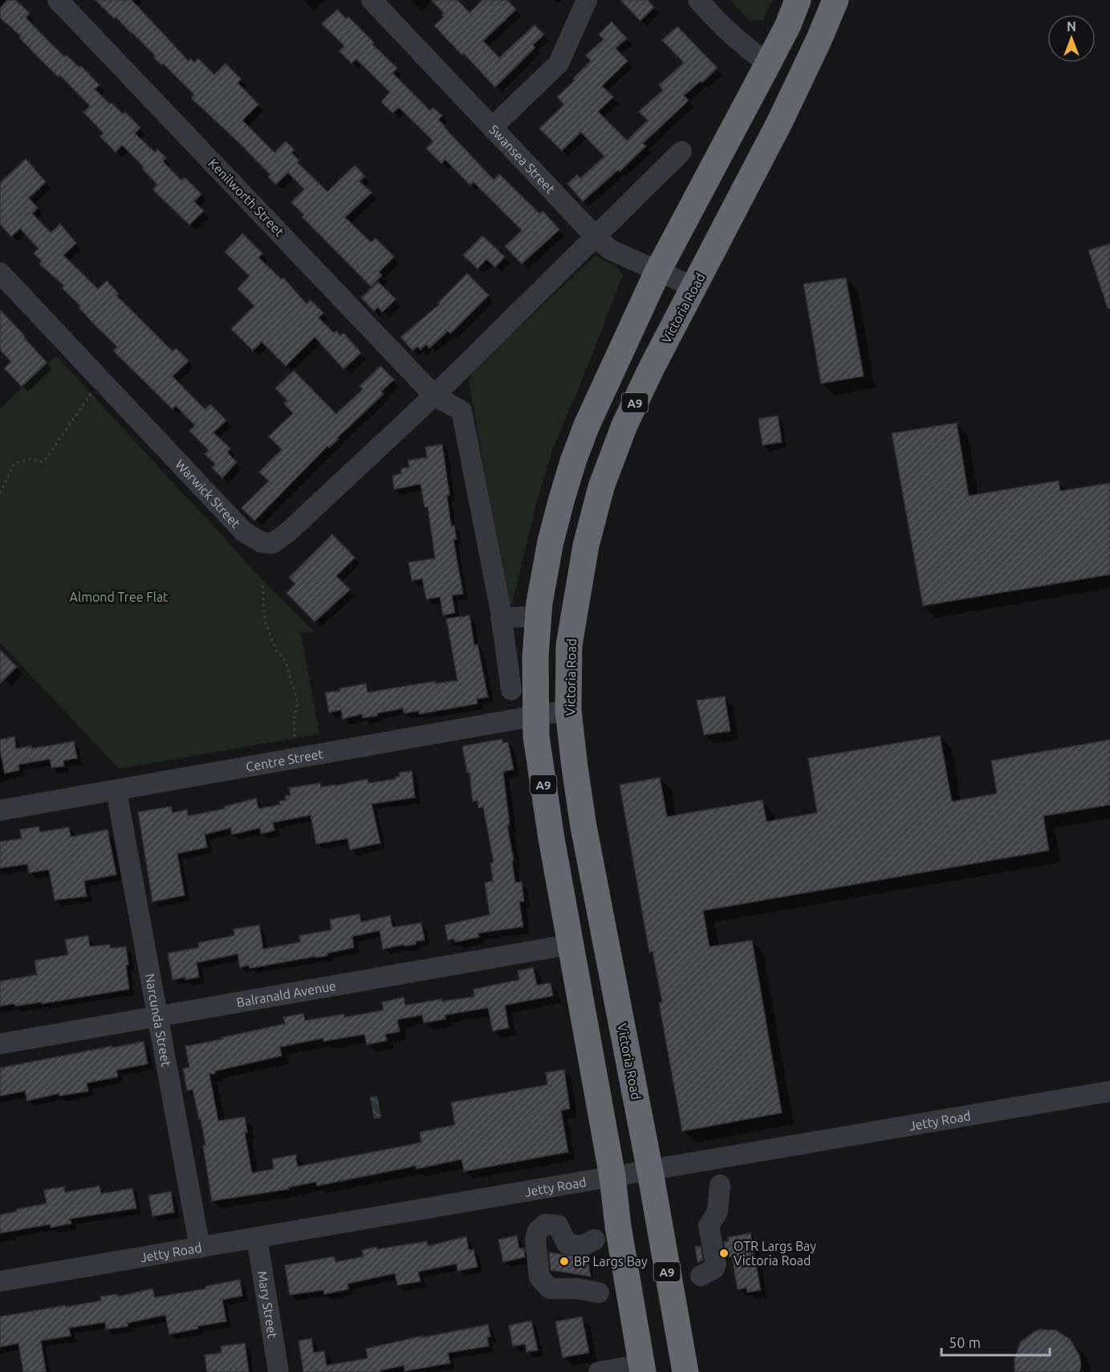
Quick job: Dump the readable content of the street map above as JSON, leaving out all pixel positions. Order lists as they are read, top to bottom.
{
  "streets": {
    "highway": ["Victoria Road", "A9"],
    "street": [
      "Swansea Street",
      "Kenilworth Street",
      "Warwick Street",
      "Centre Street",
      "Balranald Avenue",
      "Narcunda Street",
      "Jetty Road",
      "Mary Street"
    ]
  },
  "crossings": [
    ["Swansea Street", "Victoria Road"],
    ["Swansea Street", "A9"],
    ["Kenilworth Street", "Warwick Street"],
    ["Victoria Road", "Centre Street"],
    ["Victoria Road", "Jetty Road"],
    ["A9", "Centre Street"],
    ["A9", "Balranald Avenue"],
    ["A9", "Jetty Road"],
    ["Centre Street", "Narcunda Street"],
    ["Balranald Avenue", "Narcunda Street"],
    ["Narcunda Street", "Jetty Road"],
    ["Jetty Road", "Mary Street"]
  ],
  "parks": ["Almond Tree Flat"],
  "places": ["OTR Largs Bay Victoria Road", "BP Largs Bay"],
  "scale_bar": "50 m",
  "north": "top"
}
